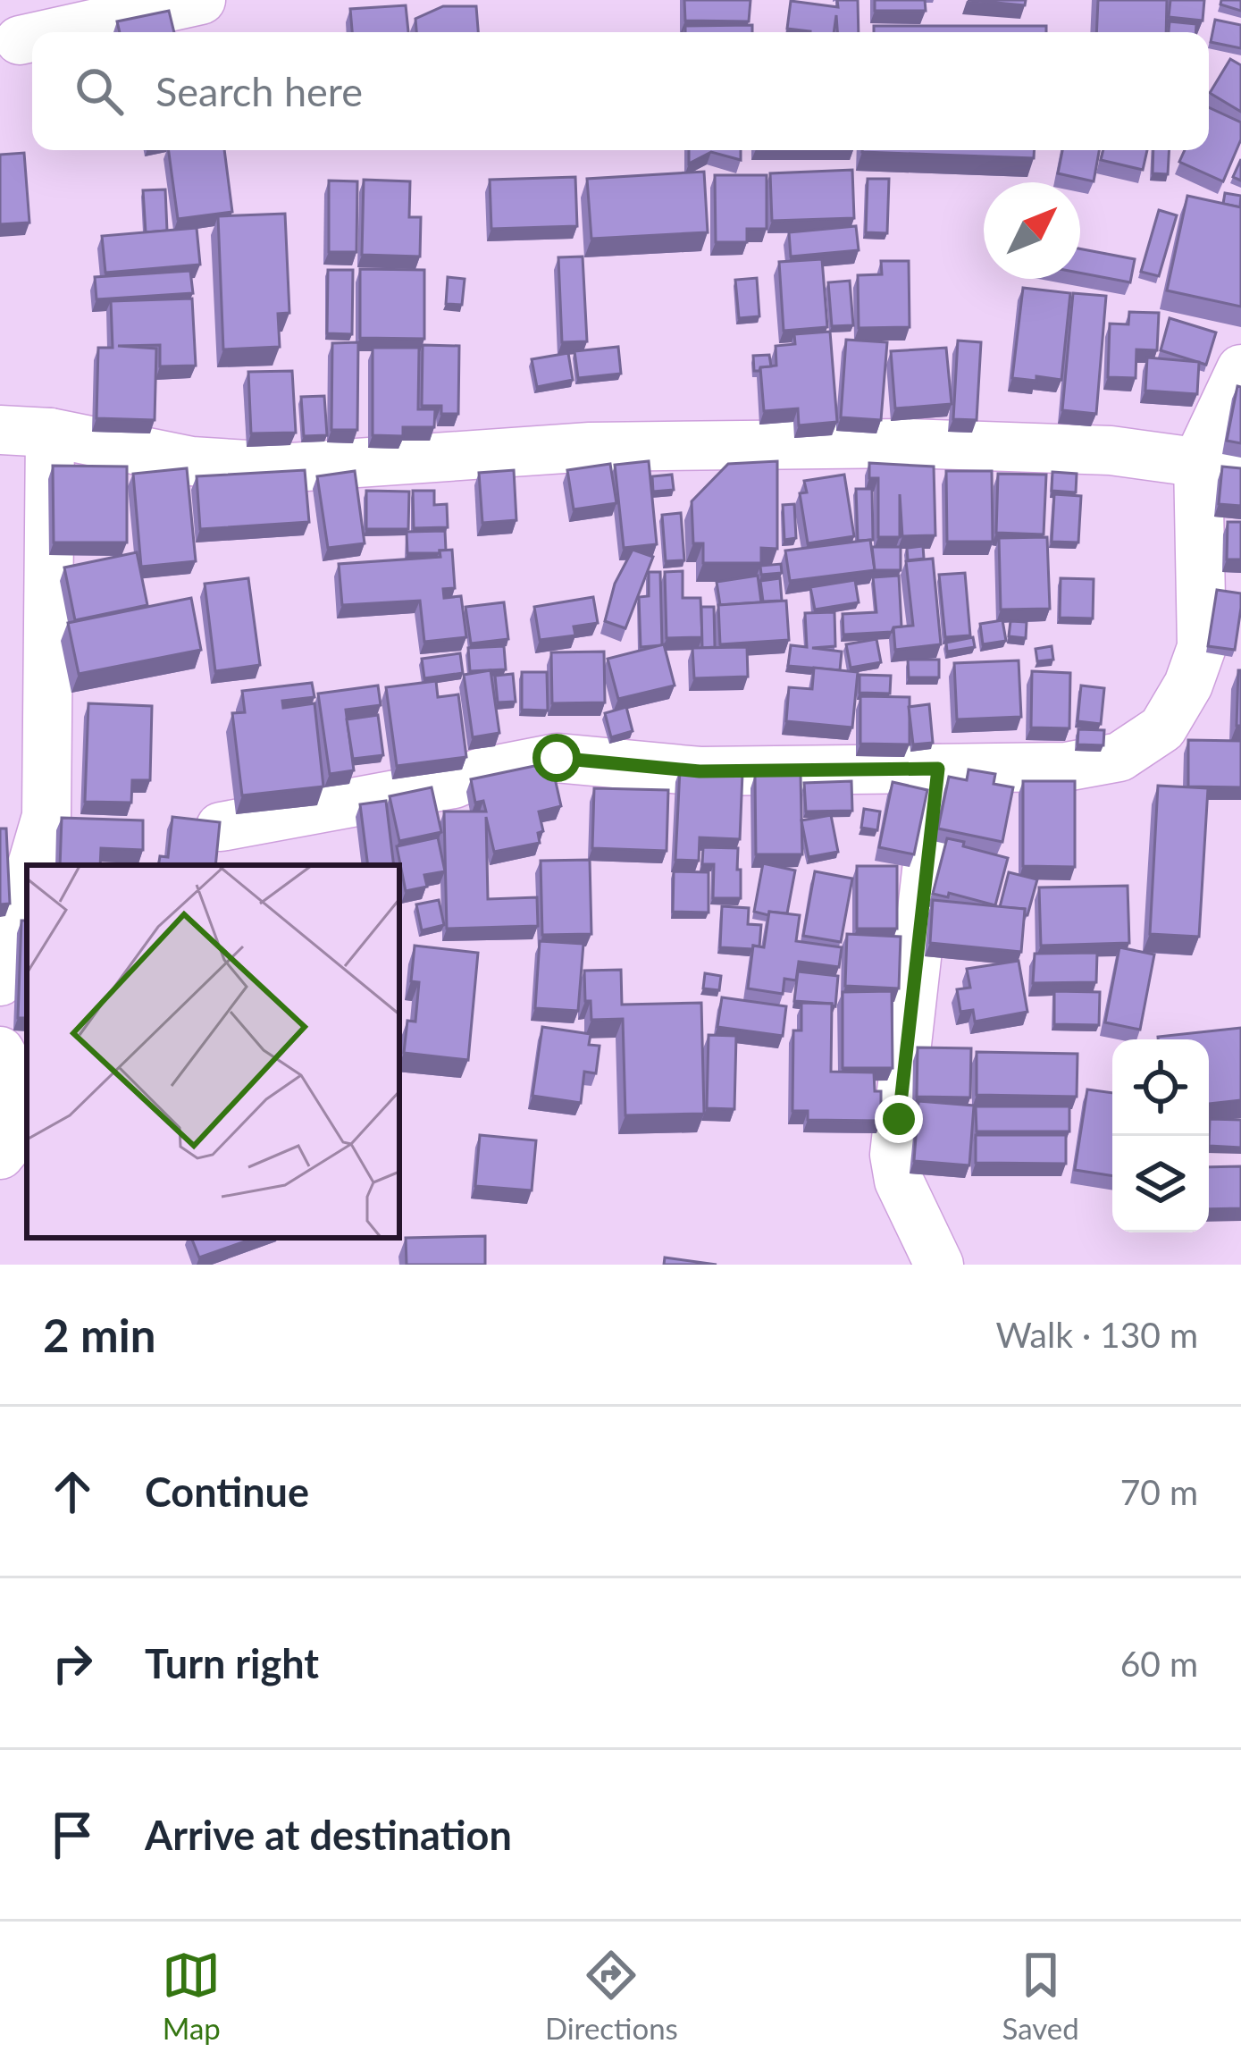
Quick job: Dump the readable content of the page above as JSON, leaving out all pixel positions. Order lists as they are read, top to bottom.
{
  "north": "top right",
  "page": {
    "search": "Search here",
    "heading": ["2 min", "Walk · 130 m"],
    "list": [
      ["Continue", "70 m"],
      ["Turn right", "60 m"],
      "Arrive at destination"
    ],
    "nav": ["Map", "Directions", "Saved"]
  }
}
